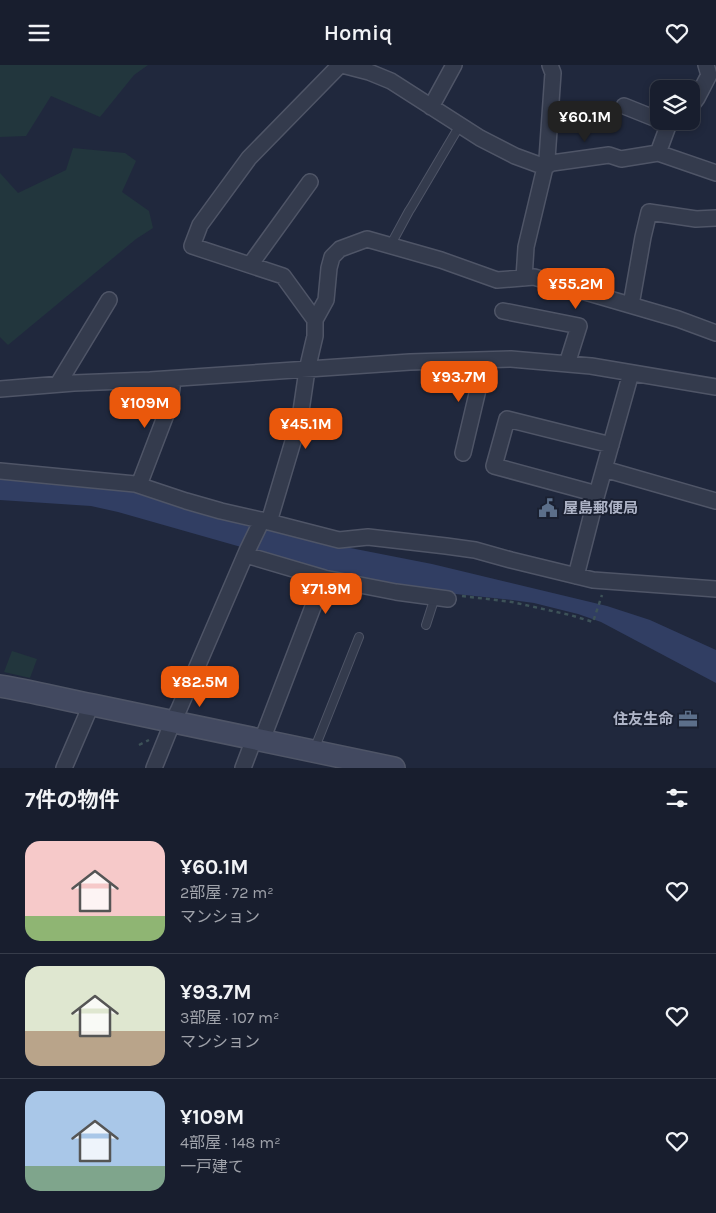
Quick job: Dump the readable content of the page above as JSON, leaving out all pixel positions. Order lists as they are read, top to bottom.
{
  "places": {
    "public building": ["屋島郵便局"],
    "office": ["住友生命"]
  },
  "page": {
    "header": "Homiq",
    "price": [
      "¥60.1M",
      "¥55.2M",
      "¥93.7M",
      "¥109M",
      "¥45.1M",
      "¥71.9M",
      "¥82.5M"
    ],
    "heading": "7件の物件",
    "list": [
      {
        "name": "¥60.1M",
        "note": "2部屋 · 72 m² · マンション"
      },
      {
        "name": "¥93.7M",
        "note": "3部屋 · 107 m² · マンション"
      },
      {
        "name": "¥109M",
        "note": "4部屋 · 148 m² · 一戸建て"
      }
    ]
  }
}
